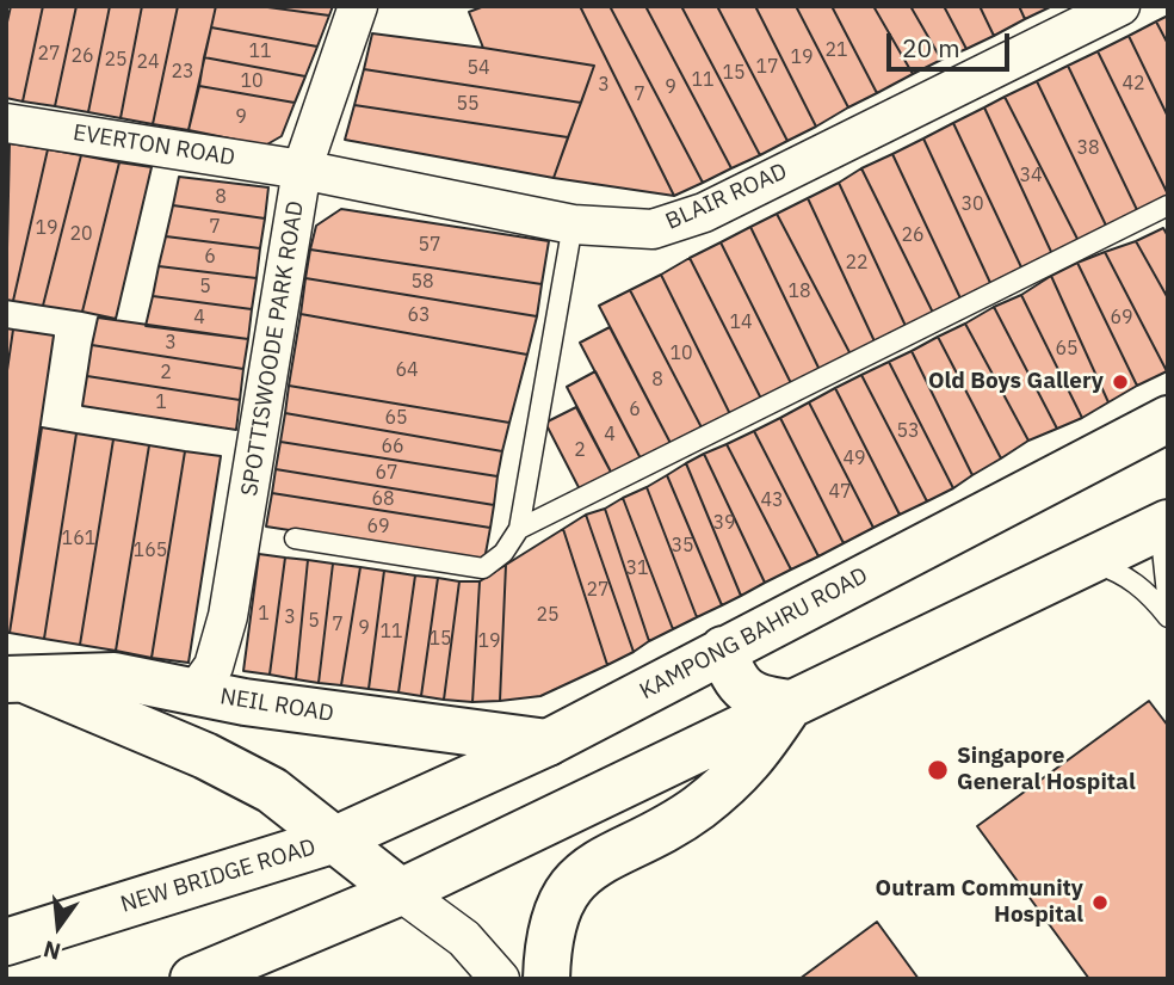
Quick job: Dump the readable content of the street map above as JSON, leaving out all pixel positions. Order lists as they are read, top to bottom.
{
  "streets": {
    "main road": ["KAMPONG BAHRU ROAD", "NEIL ROAD", "NEW BRIDGE ROAD"],
    "street": ["EVERTON ROAD", "BLAIR ROAD", "SPOTTISWOODE PARK ROAD"]
  },
  "crossings": [
    ["EVERTON ROAD", "BLAIR ROAD"],
    ["EVERTON ROAD", "SPOTTISWOODE PARK ROAD"],
    ["BLAIR ROAD", "SPOTTISWOODE PARK ROAD"],
    ["SPOTTISWOODE PARK ROAD", "NEIL ROAD"],
    ["KAMPONG BAHRU ROAD", "NEIL ROAD"],
    ["KAMPONG BAHRU ROAD", "NEW BRIDGE ROAD"]
  ],
  "places": ["Old Boys Gallery", "Singapore General Hospital", "Outram Community Hospital"],
  "house_numbers": [
    "21",
    "11",
    "27",
    "26",
    "19",
    "25",
    "24",
    "17",
    "54",
    "23",
    "15",
    "11",
    "10",
    "42",
    "3",
    "9",
    "7",
    "55",
    "9",
    "38",
    "34",
    "8",
    "30",
    "7",
    "19",
    "20",
    "26",
    "57",
    "6",
    "22",
    "58",
    "5",
    "18",
    "63",
    "4",
    "69",
    "14",
    "3",
    "65",
    "10",
    "64",
    "2",
    "8",
    "1",
    "6",
    "65",
    "53",
    "4",
    "66",
    "2",
    "49",
    "67",
    "47",
    "68",
    "43",
    "39",
    "69",
    "161",
    "35",
    "165",
    "31",
    "27",
    "1",
    "25",
    "3",
    "5",
    "7",
    "9",
    "11",
    "15",
    "19"
  ],
  "scale_bar": "20 m",
  "north": "bottom"
}
